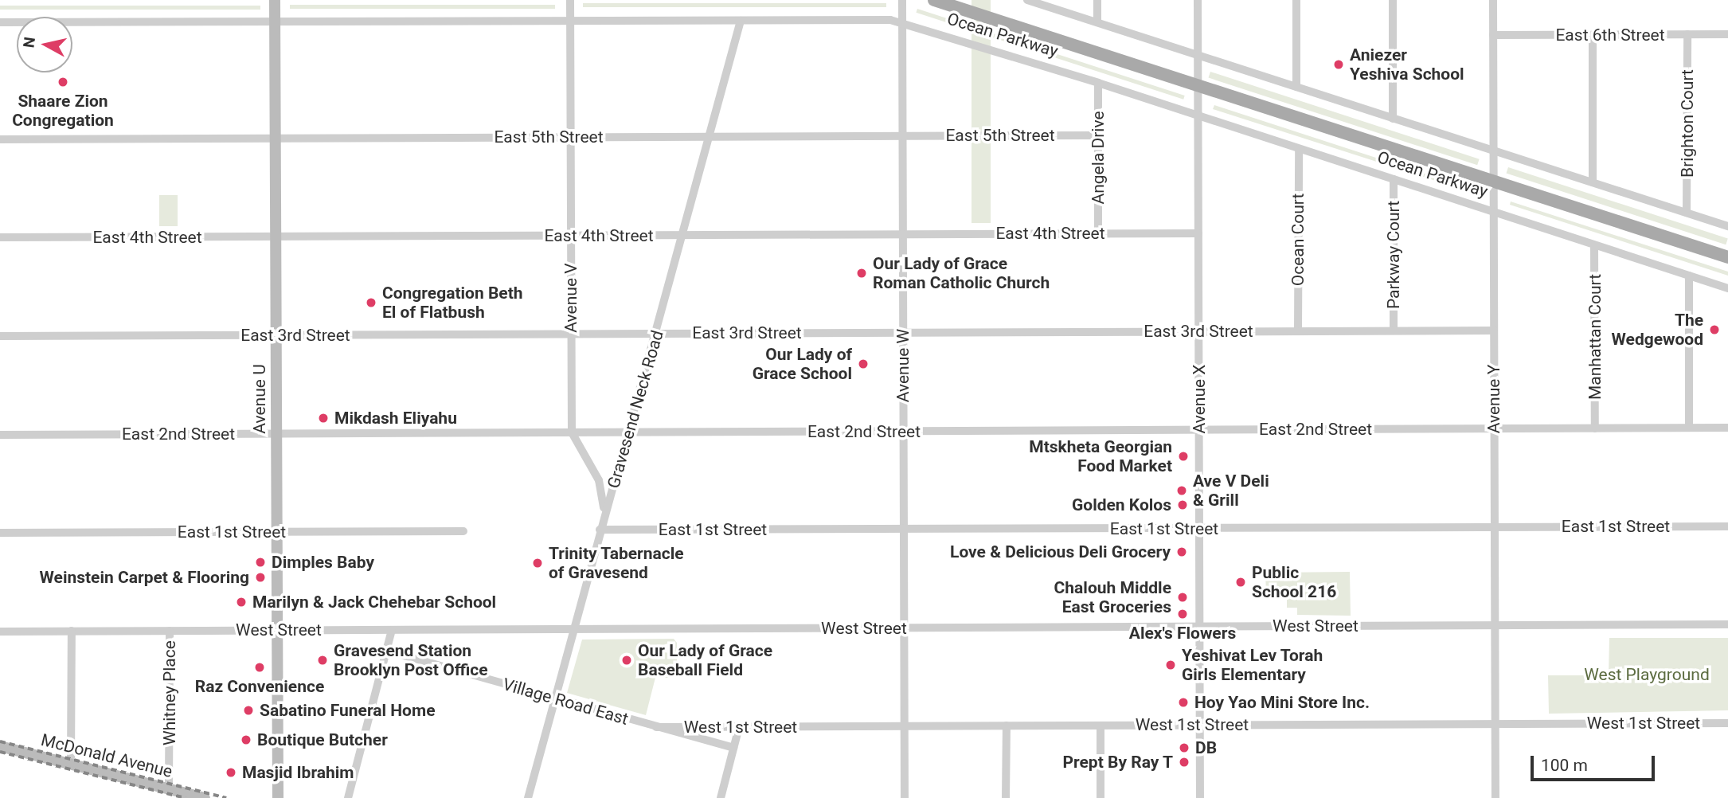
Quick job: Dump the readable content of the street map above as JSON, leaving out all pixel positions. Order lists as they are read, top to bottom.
{
  "streets": {
    "main road": ["Ocean Parkway", "Avenue U", "McDonald Avenue"],
    "street": [
      "East 6th Street",
      "Brighton Court",
      "East 5th Street",
      "Angela Drive",
      "East 4th Street",
      "Ocean Court",
      "Parkway Court",
      "Avenue V",
      "East 3rd Street",
      "Manhattan Court",
      "Avenue W",
      "Avenue X",
      "Avenue Y",
      "Gravesend Neck Road",
      "East 2nd Street",
      "East 1st Street",
      "West Street",
      "Whitney Place",
      "Village Road East",
      "West 1st Street"
    ]
  },
  "crossings": [
    ["Ocean Parkway", "Angela Drive"],
    ["Ocean Parkway", "Ocean Court"],
    ["Ocean Parkway", "Parkway Court"],
    ["Ocean Parkway", "Avenue V"],
    ["Ocean Parkway", "Manhattan Court"],
    ["Ocean Parkway", "Avenue W"],
    ["Ocean Parkway", "Avenue U"],
    ["Ocean Parkway", "Avenue X"],
    ["Ocean Parkway", "Avenue Y"],
    ["Ocean Parkway", "Gravesend Neck Road"],
    ["East 6th Street", "Brighton Court"],
    ["East 6th Street", "Avenue Y"],
    ["East 5th Street", "Angela Drive"],
    ["East 5th Street", "Avenue V"],
    ["East 5th Street", "Avenue W"],
    ["East 5th Street", "Avenue U"],
    ["East 5th Street", "Gravesend Neck Road"],
    ["Angela Drive", "East 4th Street"],
    ["East 4th Street", "Avenue V"],
    ["East 4th Street", "Avenue W"],
    ["East 4th Street", "Avenue U"],
    ["East 4th Street", "Avenue X"],
    ["East 4th Street", "Gravesend Neck Road"],
    ["Ocean Court", "East 3rd Street"],
    ["Parkway Court", "East 3rd Street"],
    ["Avenue V", "East 3rd Street"],
    ["Avenue V", "Gravesend Neck Road"],
    ["Avenue V", "East 2nd Street"],
    ["East 3rd Street", "Avenue W"],
    ["East 3rd Street", "Avenue U"],
    ["East 3rd Street", "Avenue X"],
    ["East 3rd Street", "Avenue Y"],
    ["East 3rd Street", "Gravesend Neck Road"],
    ["Manhattan Court", "East 2nd Street"],
    ["Avenue W", "East 2nd Street"],
    ["Avenue W", "East 1st Street"],
    ["Avenue W", "West Street"],
    ["Avenue W", "West 1st Street"],
    ["Avenue U", "East 2nd Street"],
    ["Avenue U", "East 1st Street"],
    ["Avenue U", "West Street"],
    ["Avenue X", "East 2nd Street"],
    ["Avenue X", "East 1st Street"],
    ["Avenue X", "West Street"],
    ["Avenue X", "West 1st Street"],
    ["Avenue Y", "East 2nd Street"],
    ["Avenue Y", "East 1st Street"],
    ["Avenue Y", "West Street"],
    ["Avenue Y", "West 1st Street"],
    ["Gravesend Neck Road", "East 2nd Street"],
    ["Gravesend Neck Road", "East 1st Street"],
    ["Gravesend Neck Road", "West Street"],
    ["Gravesend Neck Road", "Village Road East"],
    ["West Street", "Whitney Place"],
    ["Whitney Place", "McDonald Avenue"],
    ["Village Road East", "West 1st Street"]
  ],
  "parks": ["West Playground"],
  "places": [
    "Aniezer Yeshiva School",
    "Shaare Zion Congregation",
    "Our Lady of Grace Roman Catholic Church",
    "Congregation Beth El of Flatbush",
    "The Wedgewood",
    "Our Lady of Grace School",
    "Mikdash Eliyahu",
    "Mtskheta Georgian Food Market",
    "Ave V Deli & Grill",
    "Golden Kolos",
    "Love & Delicious Deli Grocery",
    "Dimples Baby",
    "Trinity Tabernacle of Gravesend",
    "Weinstein Carpet & Flooring",
    "Public School 216",
    "Chalouh Middle East Groceries",
    "Marilyn & Jack Chehebar School",
    "Alex's Flowers",
    "Gravesend Station Brooklyn Post Office",
    "Our Lady of Grace Baseball Field",
    "Yeshivat Lev Torah Girls Elementary",
    "Raz Convenience",
    "Hoy Yao Mini Store Inc.",
    "Sabatino Funeral Home",
    "Boutique Butcher",
    "DB",
    "Prept By Ray T",
    "Masjid Ibrahim"
  ],
  "scale_bar": "100 m",
  "north": "left"
}
